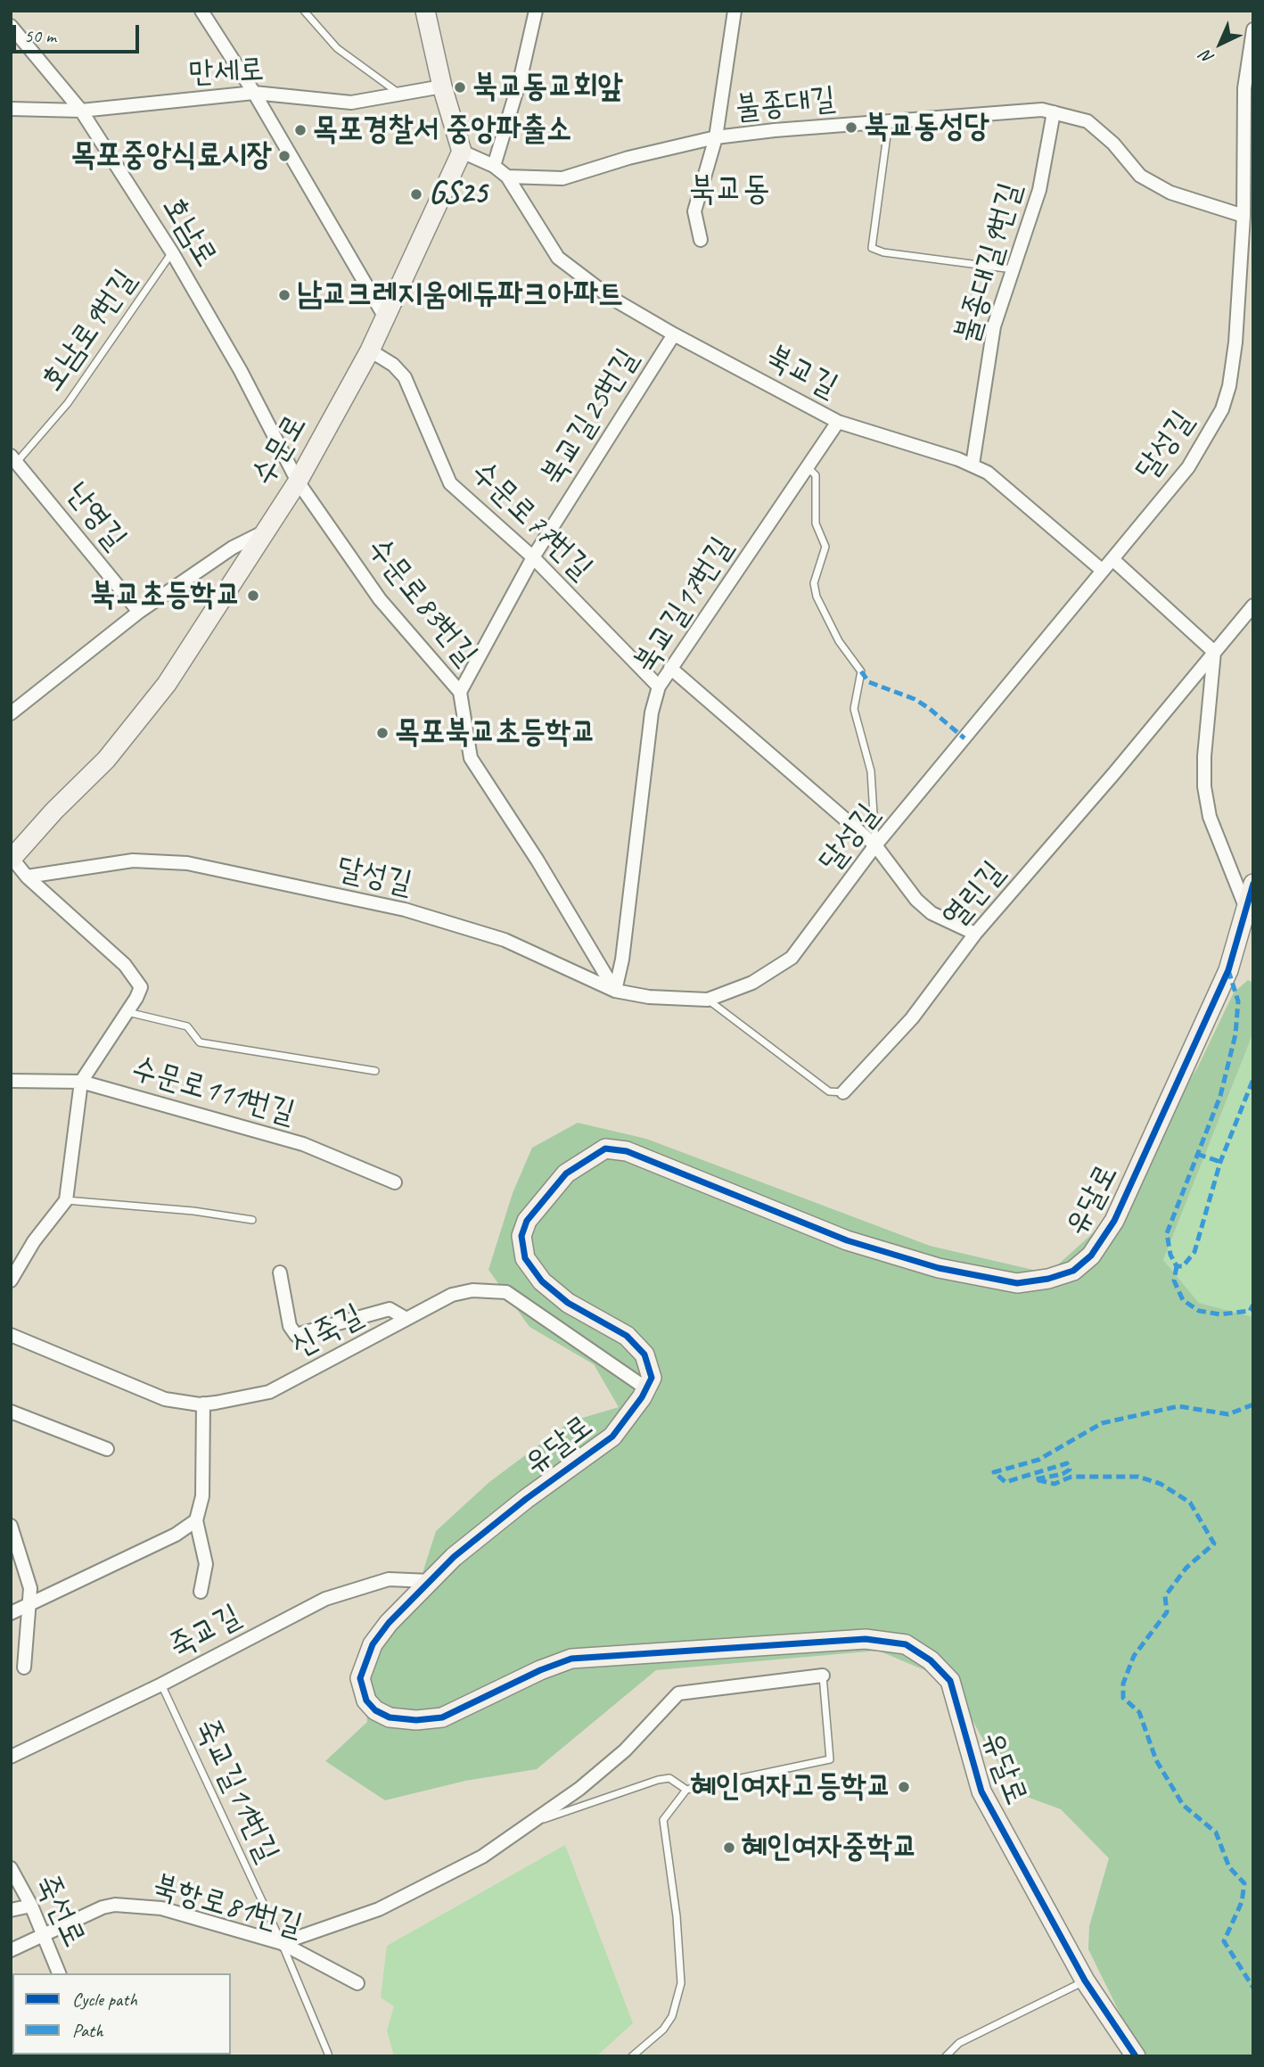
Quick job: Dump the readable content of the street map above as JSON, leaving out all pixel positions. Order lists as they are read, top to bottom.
{
  "streets": {
    "street": [
      "만세로",
      "불종대길",
      "호남로",
      "불종대길9번길",
      "북교길",
      "북교길25번길",
      "달성길",
      "수문로",
      "난영길",
      "수문로77번길",
      "수문로83번길",
      "북교길17번길",
      "열린길",
      "수문로111번길",
      "유달로",
      "신죽길",
      "죽교길",
      "북항로81번길",
      "죽선로"
    ],
    "lane": ["호남로9번길", "죽교길11번길"]
  },
  "crossings": [
    ["만세로", "호남로"],
    ["불종대길", "불종대길9번길"],
    ["불종대길", "북교길"],
    ["불종대길", "달성길"],
    ["호남로", "호남로9번길"],
    ["호남로", "수문로"],
    ["호남로", "수문로83번길"],
    ["불종대길9번길", "북교길"],
    ["호남로9번길", "난영길"],
    ["북교길", "북교길25번길"],
    ["북교길", "달성길"],
    ["북교길", "북교길17번길"],
    ["북교길25번길", "수문로77번길"],
    ["북교길25번길", "수문로83번길"],
    ["달성길", "수문로83번길"],
    ["달성길", "북교길17번길"],
    ["달성길", "열린길"],
    ["수문로", "수문로77번길"],
    ["수문로", "수문로83번길"],
    ["수문로77번길", "북교길17번길"],
    ["수문로83번길", "북교길17번길"],
    ["유달로", "신죽길"],
    ["유달로", "죽교길"],
    ["죽교길", "죽교길11번길"],
    ["죽교길11번길", "북항로81번길"],
    ["북항로81번길", "죽선로"]
  ],
  "districts": ["북교동"],
  "places": [
    "북교동교회앞",
    "북교동성당",
    "목포경찰서 중앙파출소",
    "목포중앙식료시장",
    "GS25",
    "남교크레지움에듀파크아파트",
    "북교초등학교",
    "목포북교초등학교",
    "혜인여자고등학교",
    "혜인여자중학교"
  ],
  "legend": ["Cycle path", "Path"],
  "scale_bar": "50 m",
  "north": "bottom left"
}
